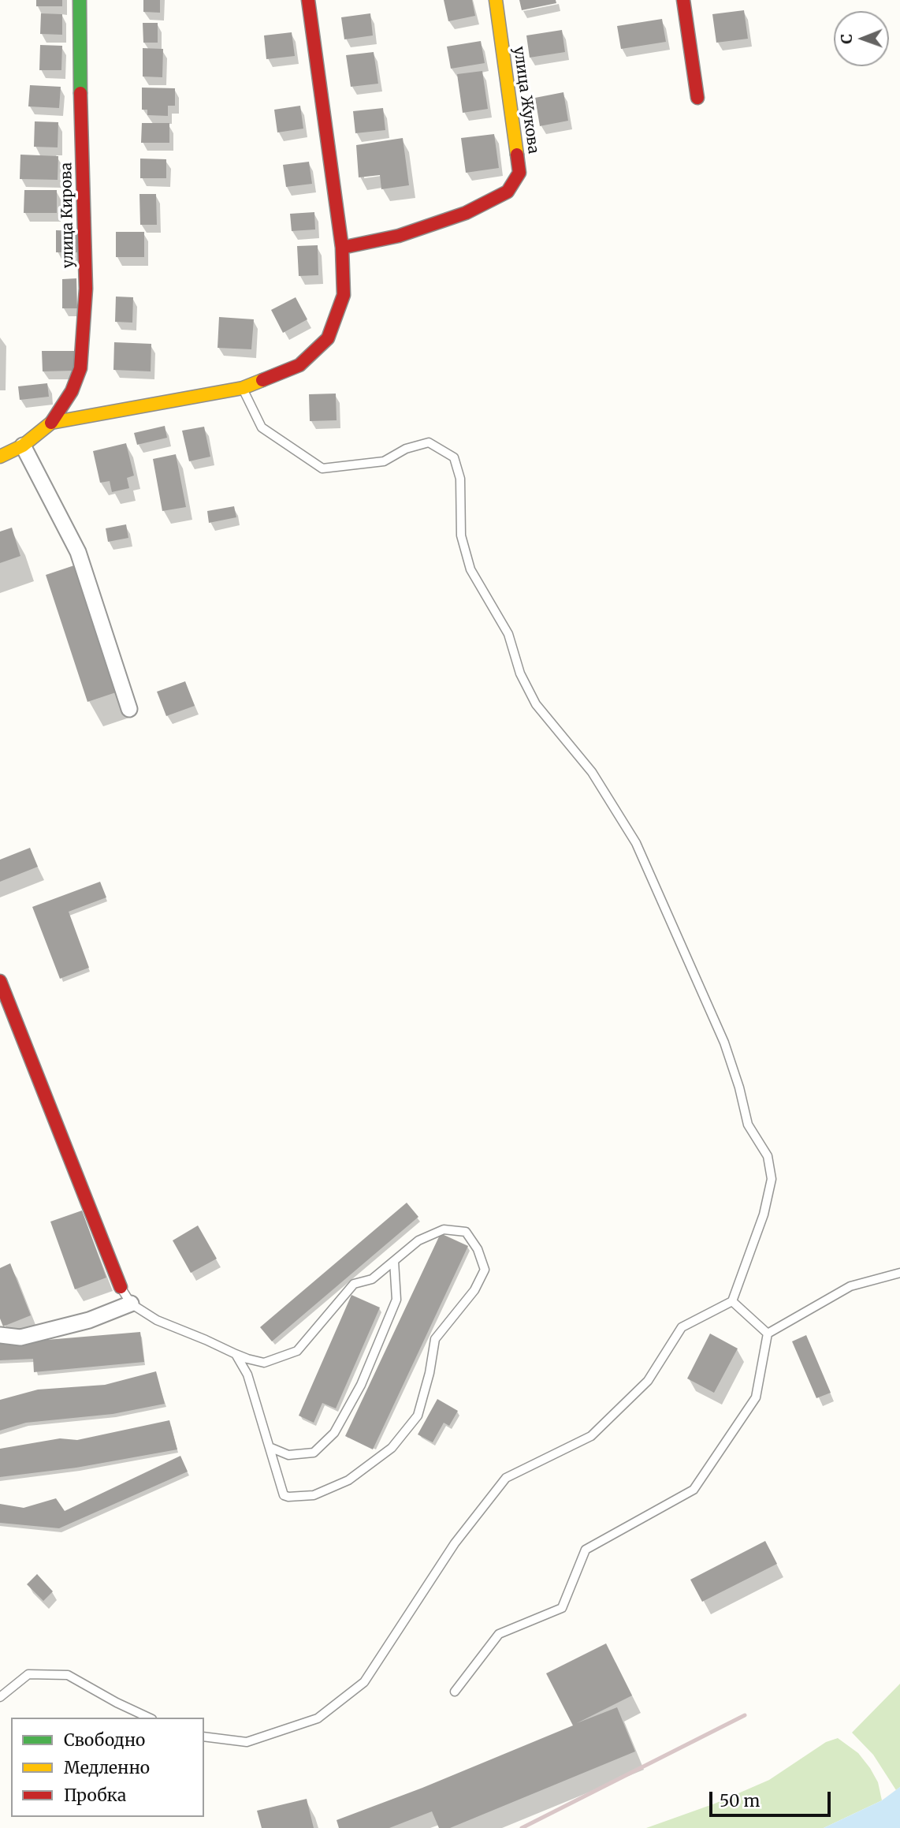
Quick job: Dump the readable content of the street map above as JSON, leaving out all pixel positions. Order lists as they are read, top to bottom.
{
  "streets": {
    "street": ["улица Жукова", "улица Кирова"]
  },
  "legend": ["Свободно", "Медленно", "Пробка"],
  "scale_bar": "50 m",
  "north": "left"
}
